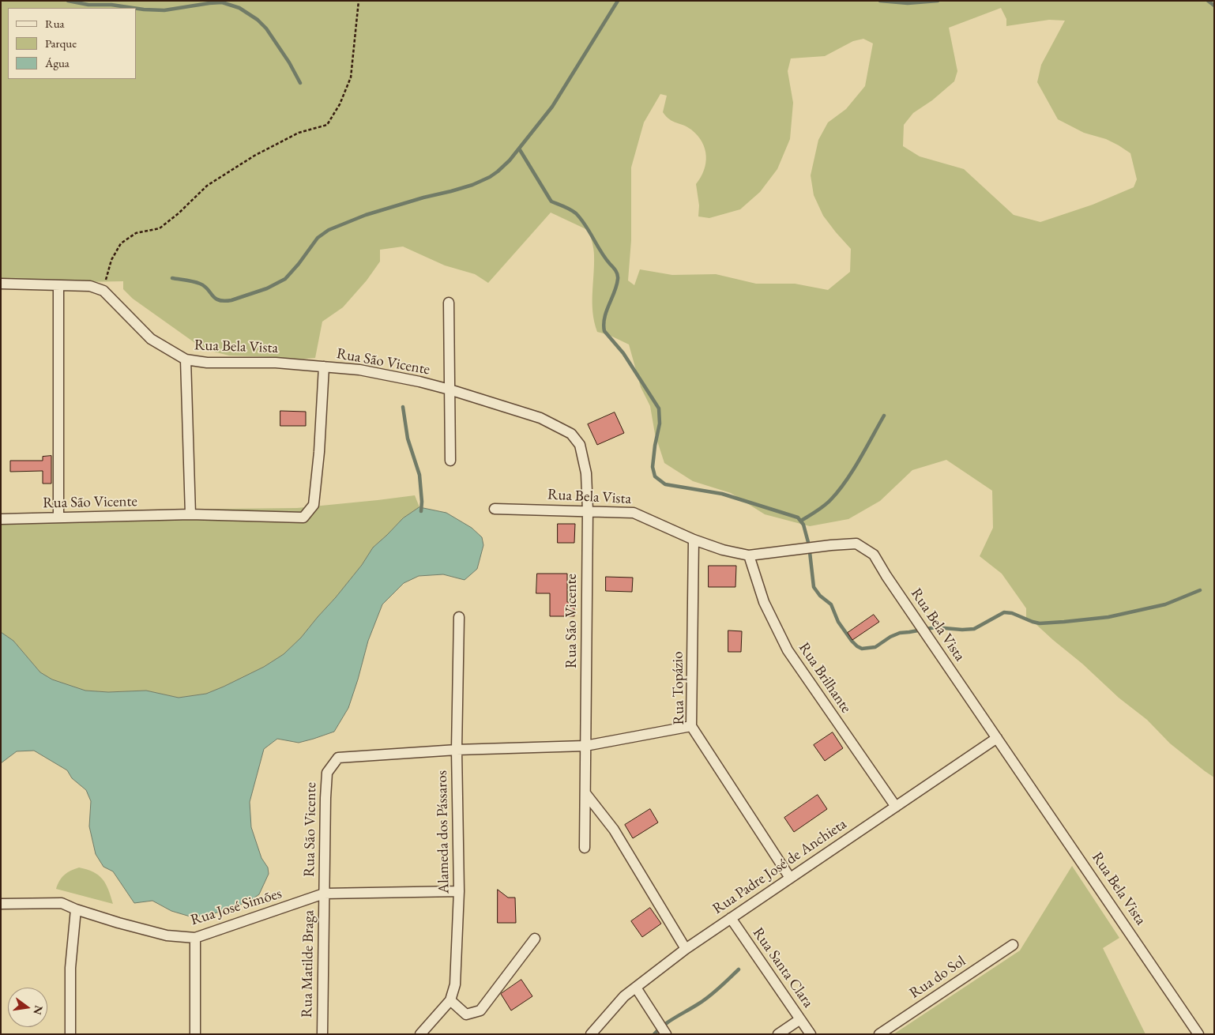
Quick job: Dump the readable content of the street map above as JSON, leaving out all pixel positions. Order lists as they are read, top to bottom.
{
  "streets": {
    "street": [
      "Rua Bela Vista",
      "Rua São Vicente",
      "Rua Brilhante",
      "Rua Topázio",
      "Alameda dos Pássaros",
      "Rua Padre José de Anchieta",
      "Rua José Simões",
      "Rua Matilde Braga",
      "Rua Santa Clara",
      "Rua do Sol"
    ]
  },
  "crossings": [
    ["Rua Bela Vista", "Rua São Vicente"],
    ["Rua Bela Vista", "Rua Brilhante"],
    ["Rua Bela Vista", "Rua Topázio"],
    ["Rua Bela Vista", "Rua Padre José de Anchieta"],
    ["Rua São Vicente", "Rua Topázio"],
    ["Rua São Vicente", "Alameda dos Pássaros"],
    ["Rua São Vicente", "Rua José Simões"],
    ["Rua São Vicente", "Rua Matilde Braga"],
    ["Rua Brilhante", "Rua Padre José de Anchieta"],
    ["Rua Topázio", "Rua Padre José de Anchieta"],
    ["Alameda dos Pássaros", "Rua José Simões"],
    ["Rua Padre José de Anchieta", "Rua Santa Clara"],
    ["Rua José Simões", "Rua Matilde Braga"]
  ],
  "legend": ["Rua", "Parque", "Água"],
  "north": "right"
}
